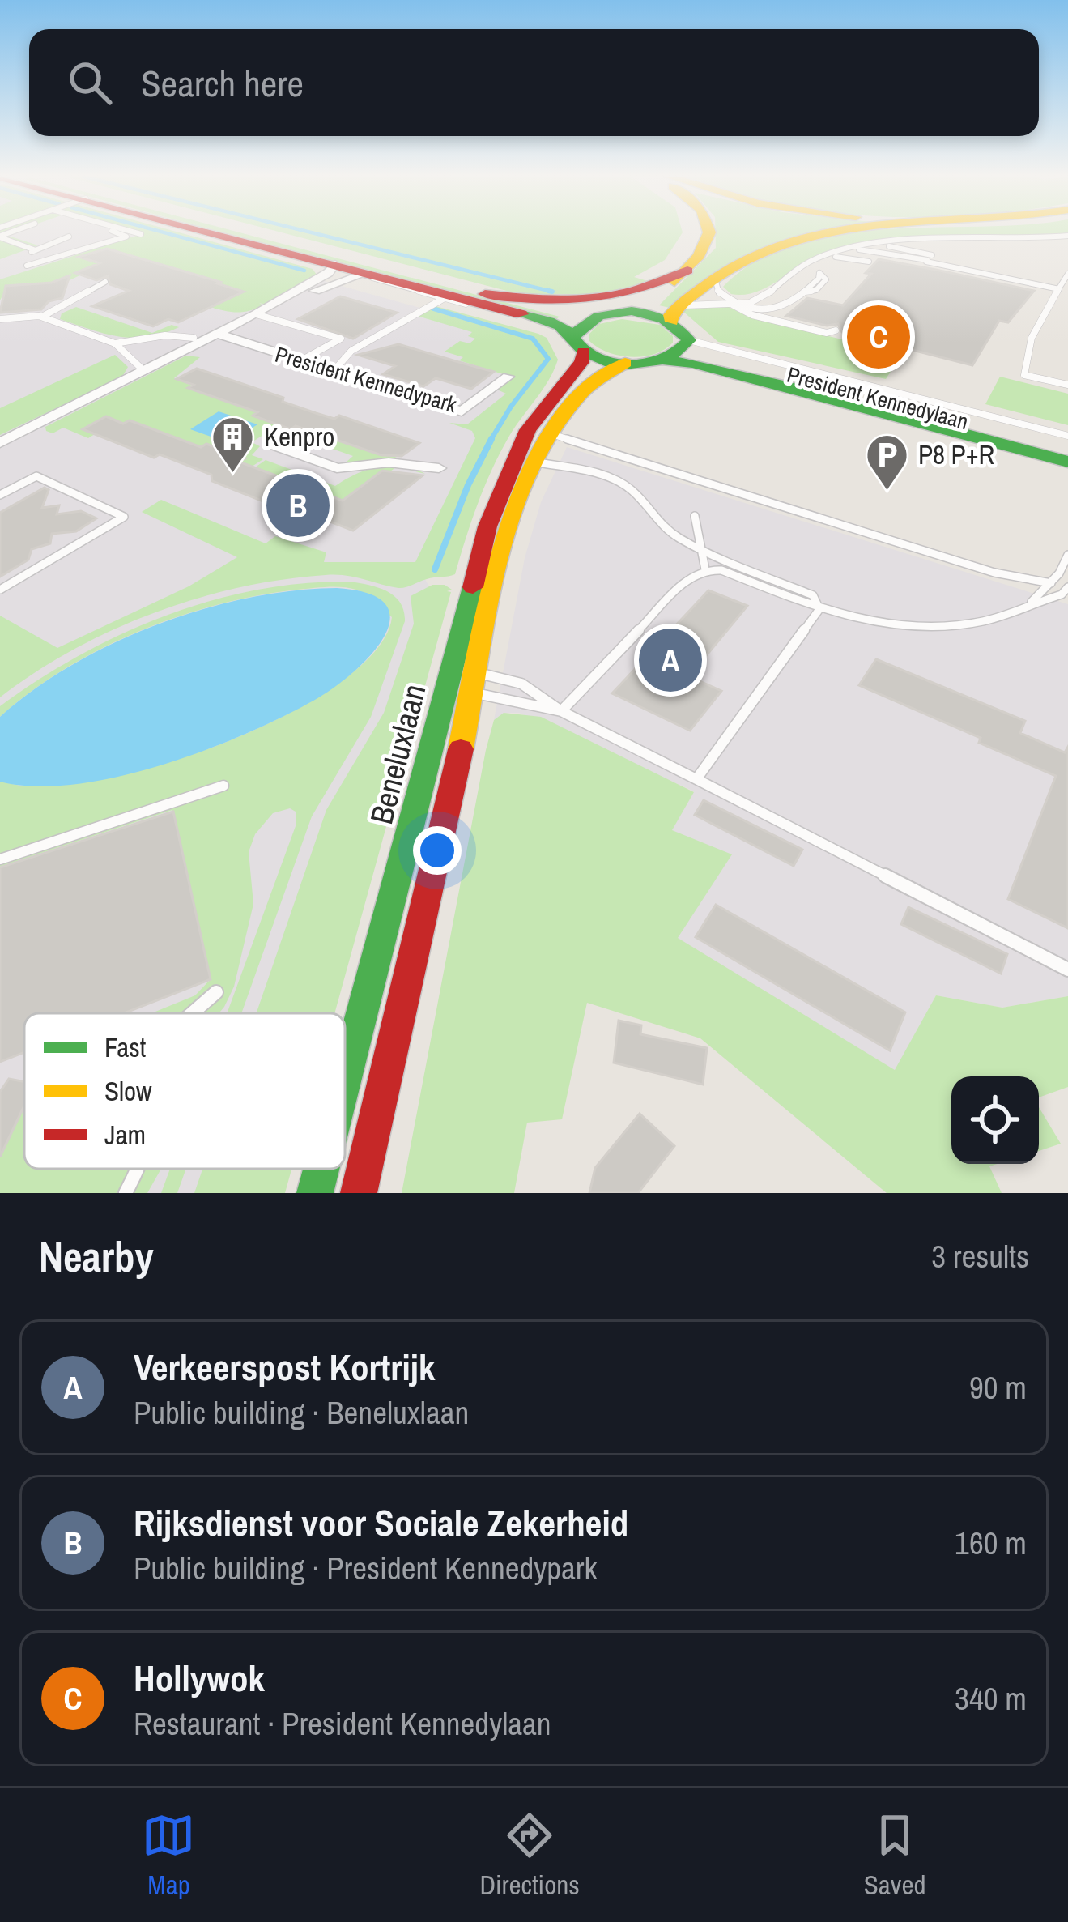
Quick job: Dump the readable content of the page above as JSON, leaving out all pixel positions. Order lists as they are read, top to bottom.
{
  "streets": {
    "main road": ["President Kennedylaan", "Beneluxlaan"],
    "street": ["President Kennedypark"]
  },
  "crossings": [
    ["President Kennedylaan", "Beneluxlaan"]
  ],
  "places": {
    "building": ["Kenpro"],
    "parking": ["P8 P+R"]
  },
  "legend": ["Fast", "Slow", "Jam"],
  "page": {
    "search": "Search here",
    "pins": ["C", "B", "A"],
    "heading": ["Nearby", "3 results"],
    "list": [
      {
        "mark": "A",
        "name": "Verkeerspost Kortrijk",
        "note": "Public building · Beneluxlaan",
        "value": "90 m"
      },
      {
        "mark": "B",
        "name": "Rijksdienst voor Sociale Zekerheid",
        "note": "Public building · President Kennedypark",
        "value": "160 m"
      },
      {
        "mark": "C",
        "name": "Hollywok",
        "note": "Restaurant · President Kennedylaan",
        "value": "340 m"
      }
    ],
    "nav": ["Map", "Directions", "Saved"]
  }
}
